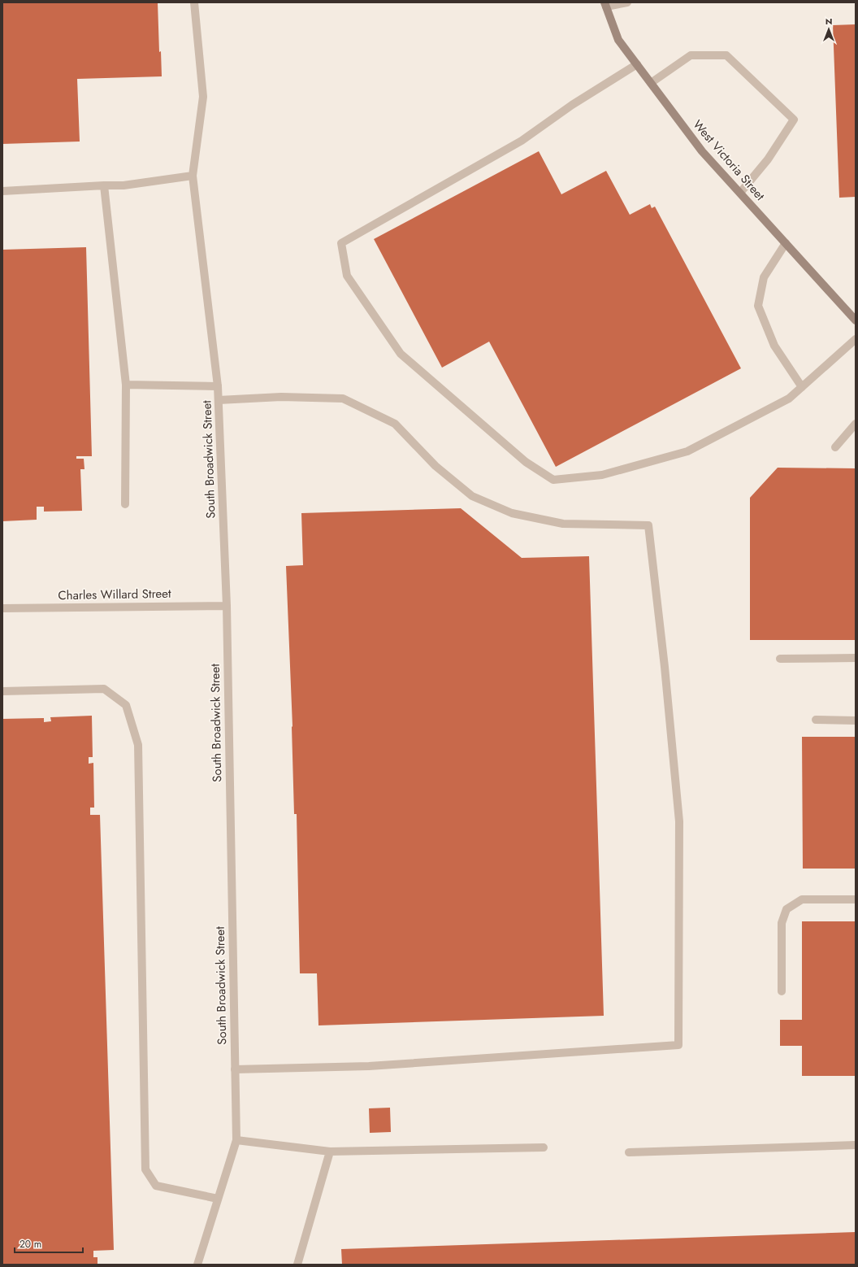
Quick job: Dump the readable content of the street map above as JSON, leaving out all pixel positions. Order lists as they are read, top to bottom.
{
  "streets": {
    "street": ["West Victoria Street", "South Broadwick Street", "Charles Willard Street"]
  },
  "crossings": [
    ["South Broadwick Street", "Charles Willard Street"]
  ],
  "scale_bar": "20 m",
  "north": "top"
}
